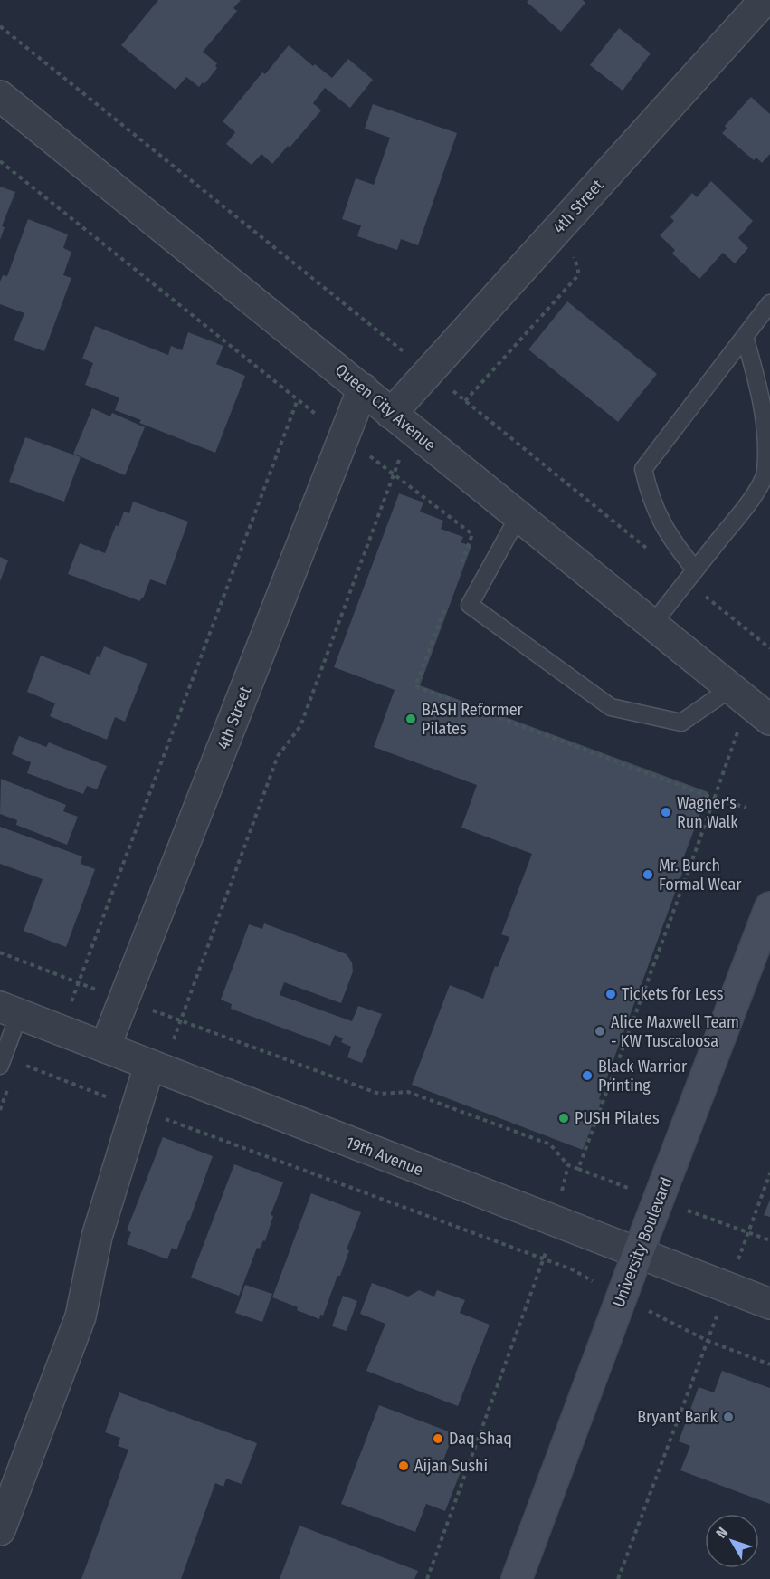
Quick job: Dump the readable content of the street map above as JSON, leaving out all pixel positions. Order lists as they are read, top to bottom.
{
  "streets": {
    "main road": ["University Boulevard"],
    "street": ["4th Street", "Queen City Avenue", "19th Avenue"]
  },
  "crossings": [
    ["4th Street", "Queen City Avenue"],
    ["4th Street", "19th Avenue"],
    ["19th Avenue", "University Boulevard"]
  ],
  "places": [
    "BASH Reformer Pilates",
    "Wagner's Run Walk",
    "Mr. Burch Formal Wear",
    "Tickets for Less",
    "Alice Maxwell Team - KW Tuscaloosa",
    "Black Warrior Printing",
    "PUSH Pilates",
    "Bryant Bank",
    "Daq Shaq",
    "Aijan Sushi"
  ],
  "north": "top left"
}
